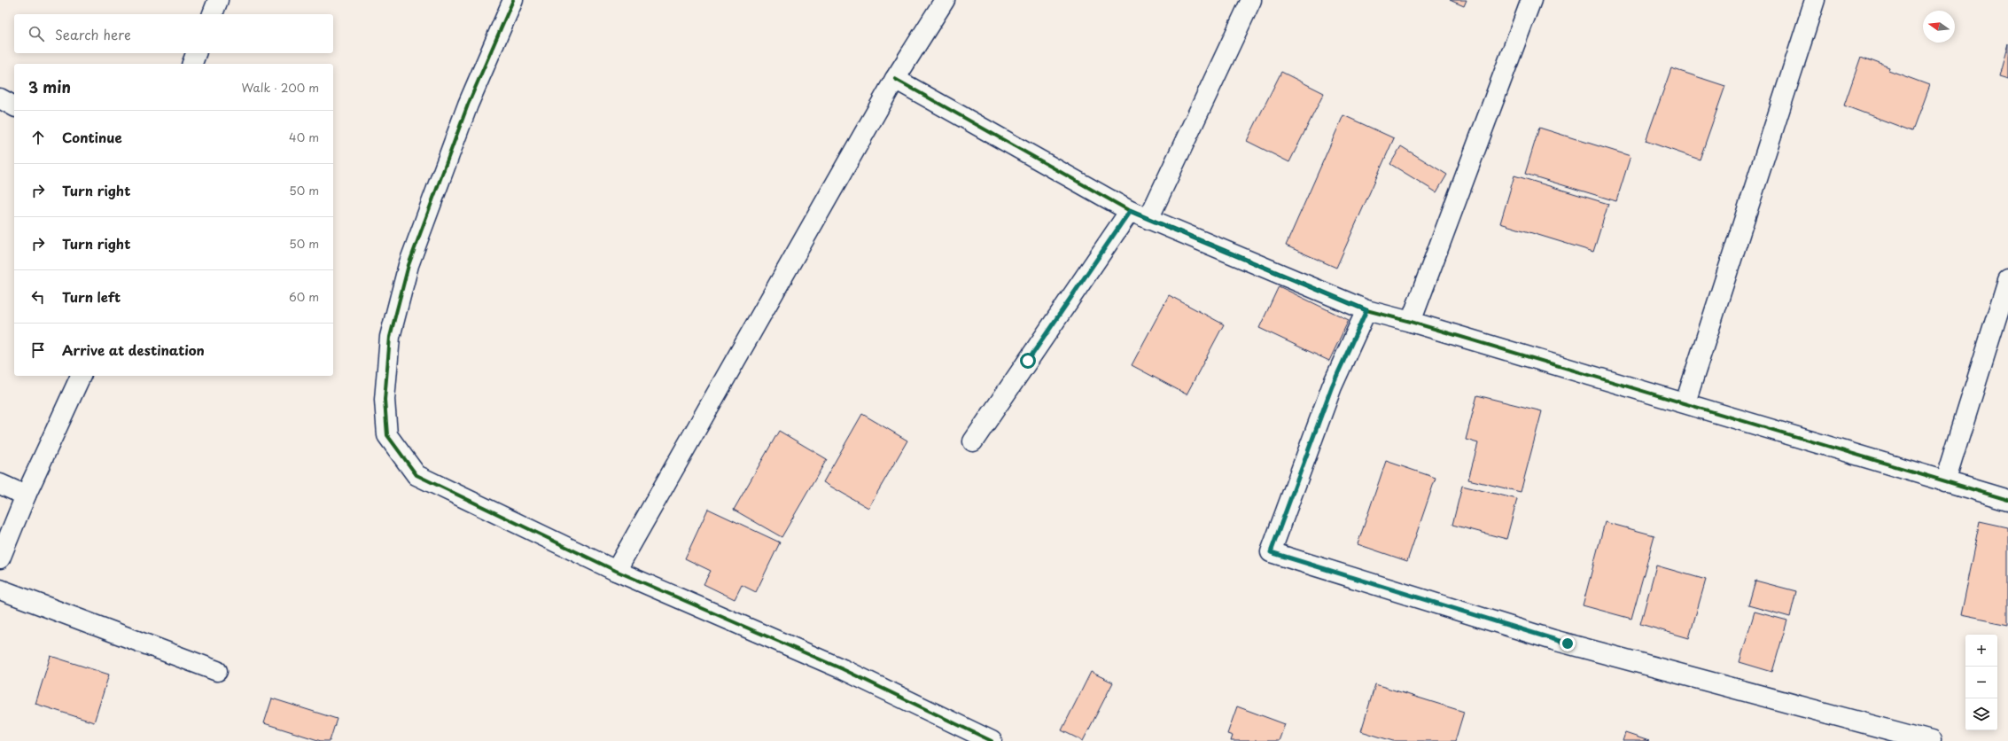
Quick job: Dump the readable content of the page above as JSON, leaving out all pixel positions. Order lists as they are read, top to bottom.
{
  "north": "left",
  "page": {
    "search": "Search here",
    "heading": ["3 min", "Walk · 200 m"],
    "list": [
      ["Continue", "40 m"],
      ["Turn right", "50 m"],
      ["Turn right", "50 m"],
      ["Turn left", "60 m"],
      "Arrive at destination"
    ],
    "map_buttons": ["+", "−"]
  }
}
